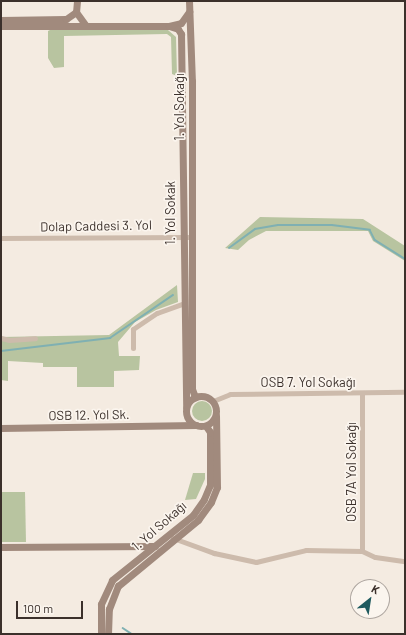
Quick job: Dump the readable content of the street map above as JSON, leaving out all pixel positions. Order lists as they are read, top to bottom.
{
  "streets": {
    "street": [
      "1. Yol Sokağı",
      "1. Yol Sokak",
      "Dolap Caddesi 3. Yol",
      "OSB 7. Yol Sokağı",
      "OSB 12. Yol Sk.",
      "OSB 7A Yol Sokağı"
    ]
  },
  "crossings": [
    ["1. Yol Sokağı", "1. Yol Sokak"],
    ["1. Yol Sokağı", "Dolap Caddesi 3. Yol"],
    ["1. Yol Sokağı", "OSB 7. Yol Sokağı"],
    ["1. Yol Sokağı", "OSB 12. Yol Sk."],
    ["1. Yol Sokak", "Dolap Caddesi 3. Yol"],
    ["1. Yol Sokak", "OSB 7. Yol Sokağı"],
    ["1. Yol Sokak", "OSB 12. Yol Sk."],
    ["OSB 7. Yol Sokağı", "OSB 12. Yol Sk."],
    ["OSB 7. Yol Sokağı", "OSB 7A Yol Sokağı"]
  ],
  "scale_bar": "100 m",
  "north": "top right"
}
